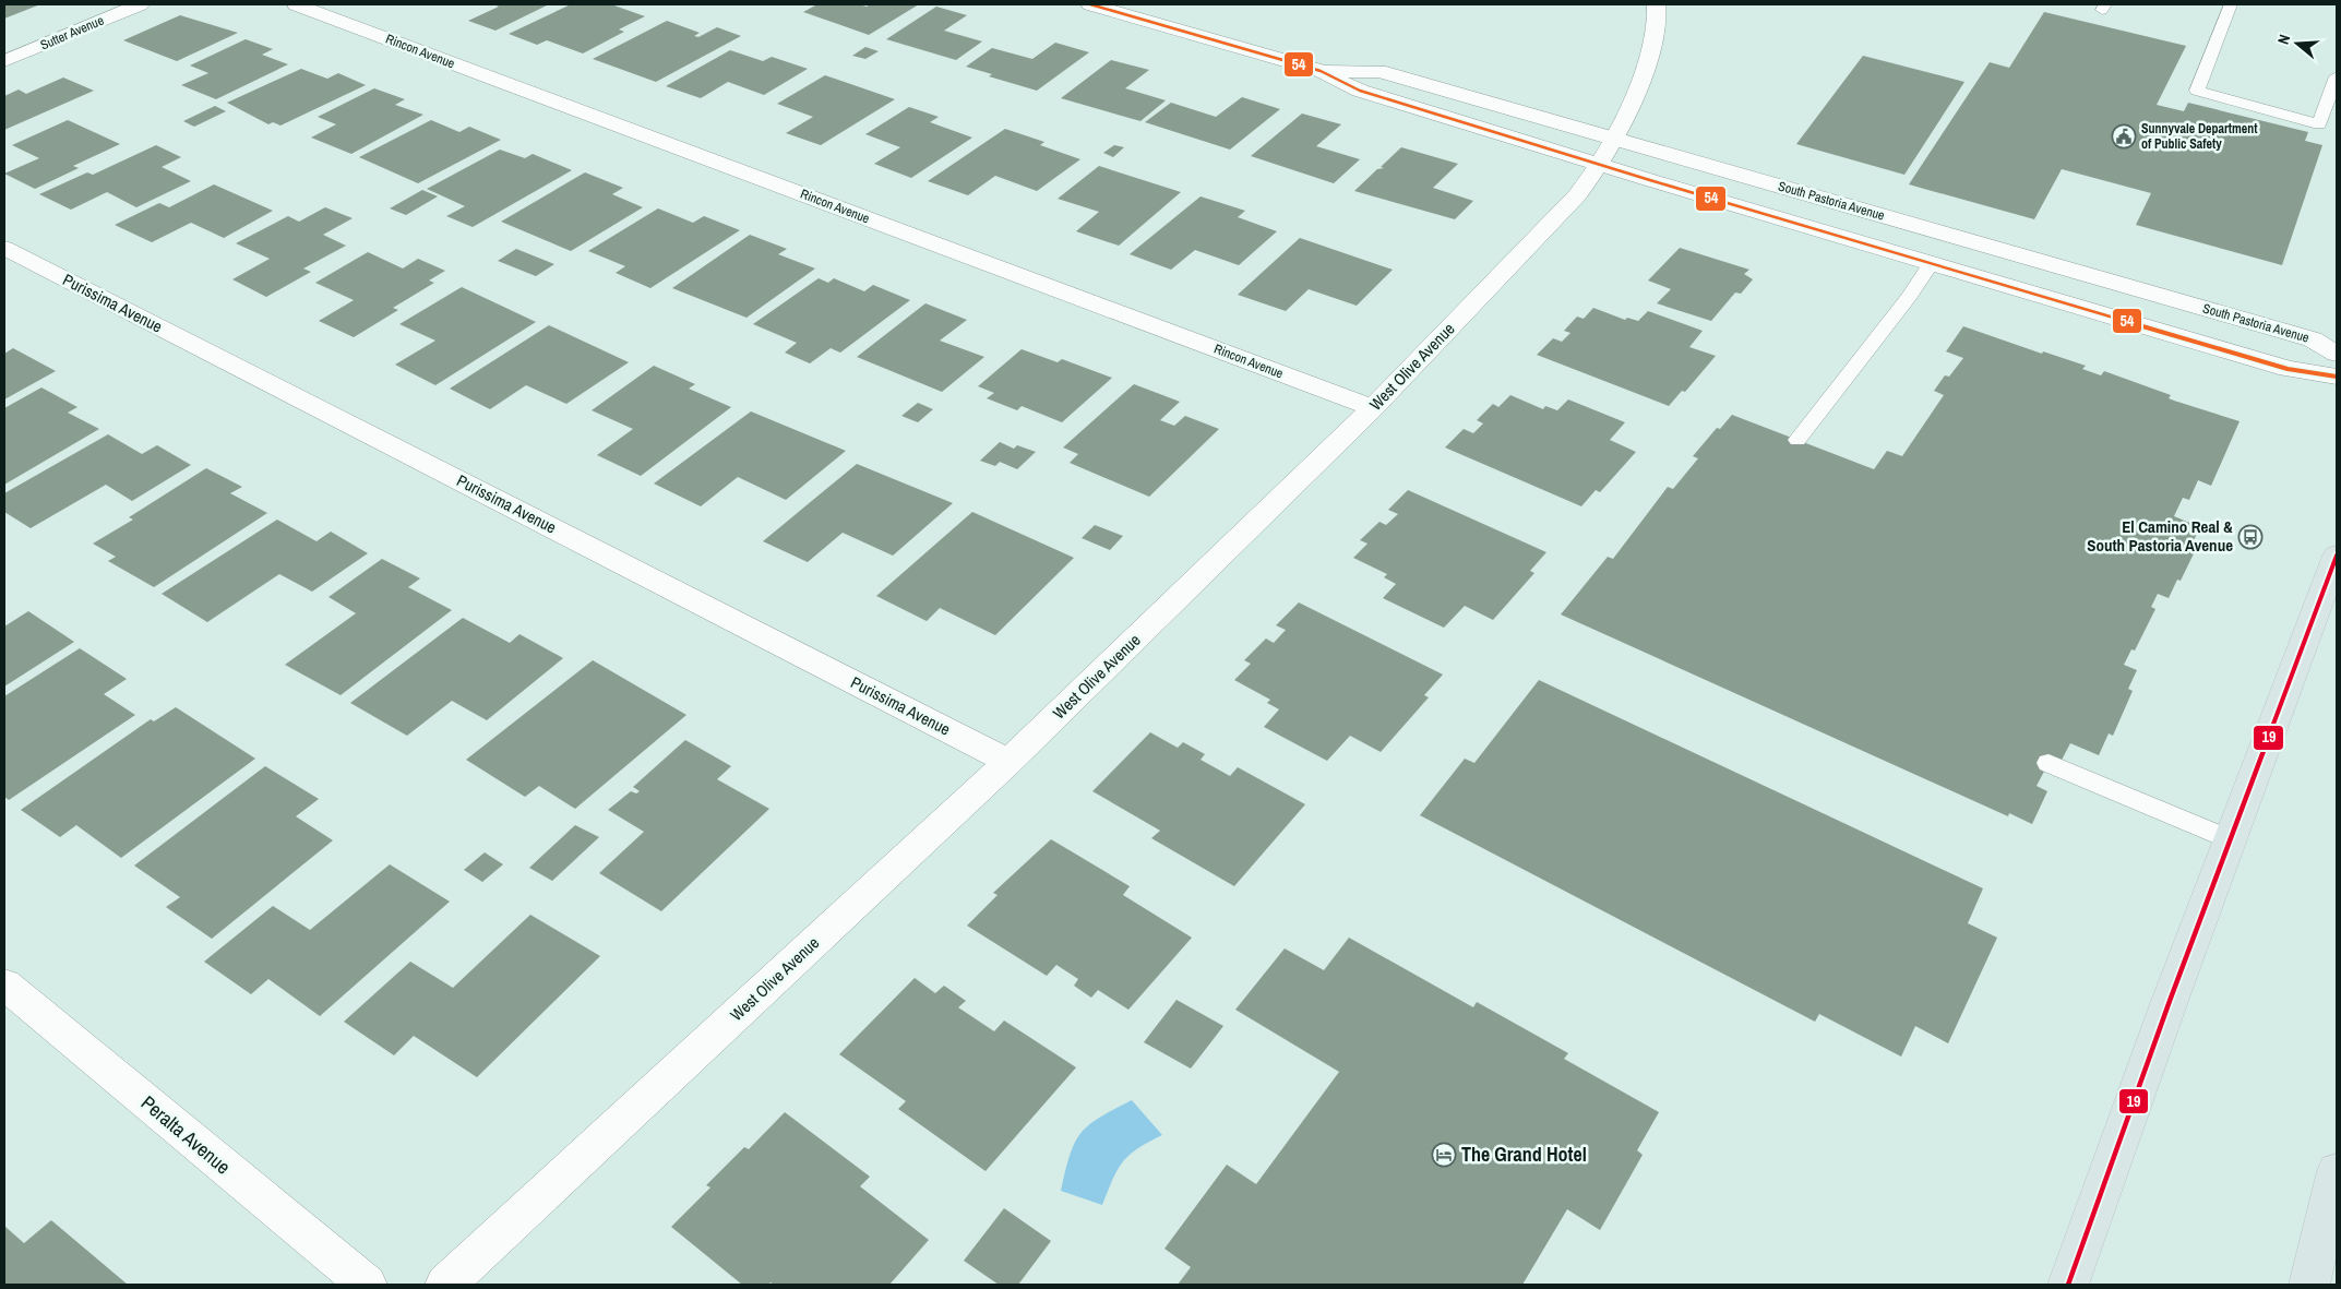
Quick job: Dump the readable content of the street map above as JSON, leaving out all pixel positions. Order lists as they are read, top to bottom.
{
  "streets": {
    "street": [
      "Sutter Avenue",
      "Rincon Avenue",
      "South Pastoria Avenue",
      "Purissima Avenue",
      "West Olive Avenue",
      "Peralta Avenue"
    ]
  },
  "crossings": [
    ["Rincon Avenue", "West Olive Avenue"],
    ["South Pastoria Avenue", "West Olive Avenue"],
    ["Purissima Avenue", "West Olive Avenue"]
  ],
  "places": {
    "public building": ["Sunnyvale Department of Public Safety"],
    "bus stop": ["El Camino Real & South Pastoria Avenue"],
    "hotel": ["The Grand Hotel"]
  },
  "lines": ["transit line 54", "transit line 19"],
  "north": "left"
}
